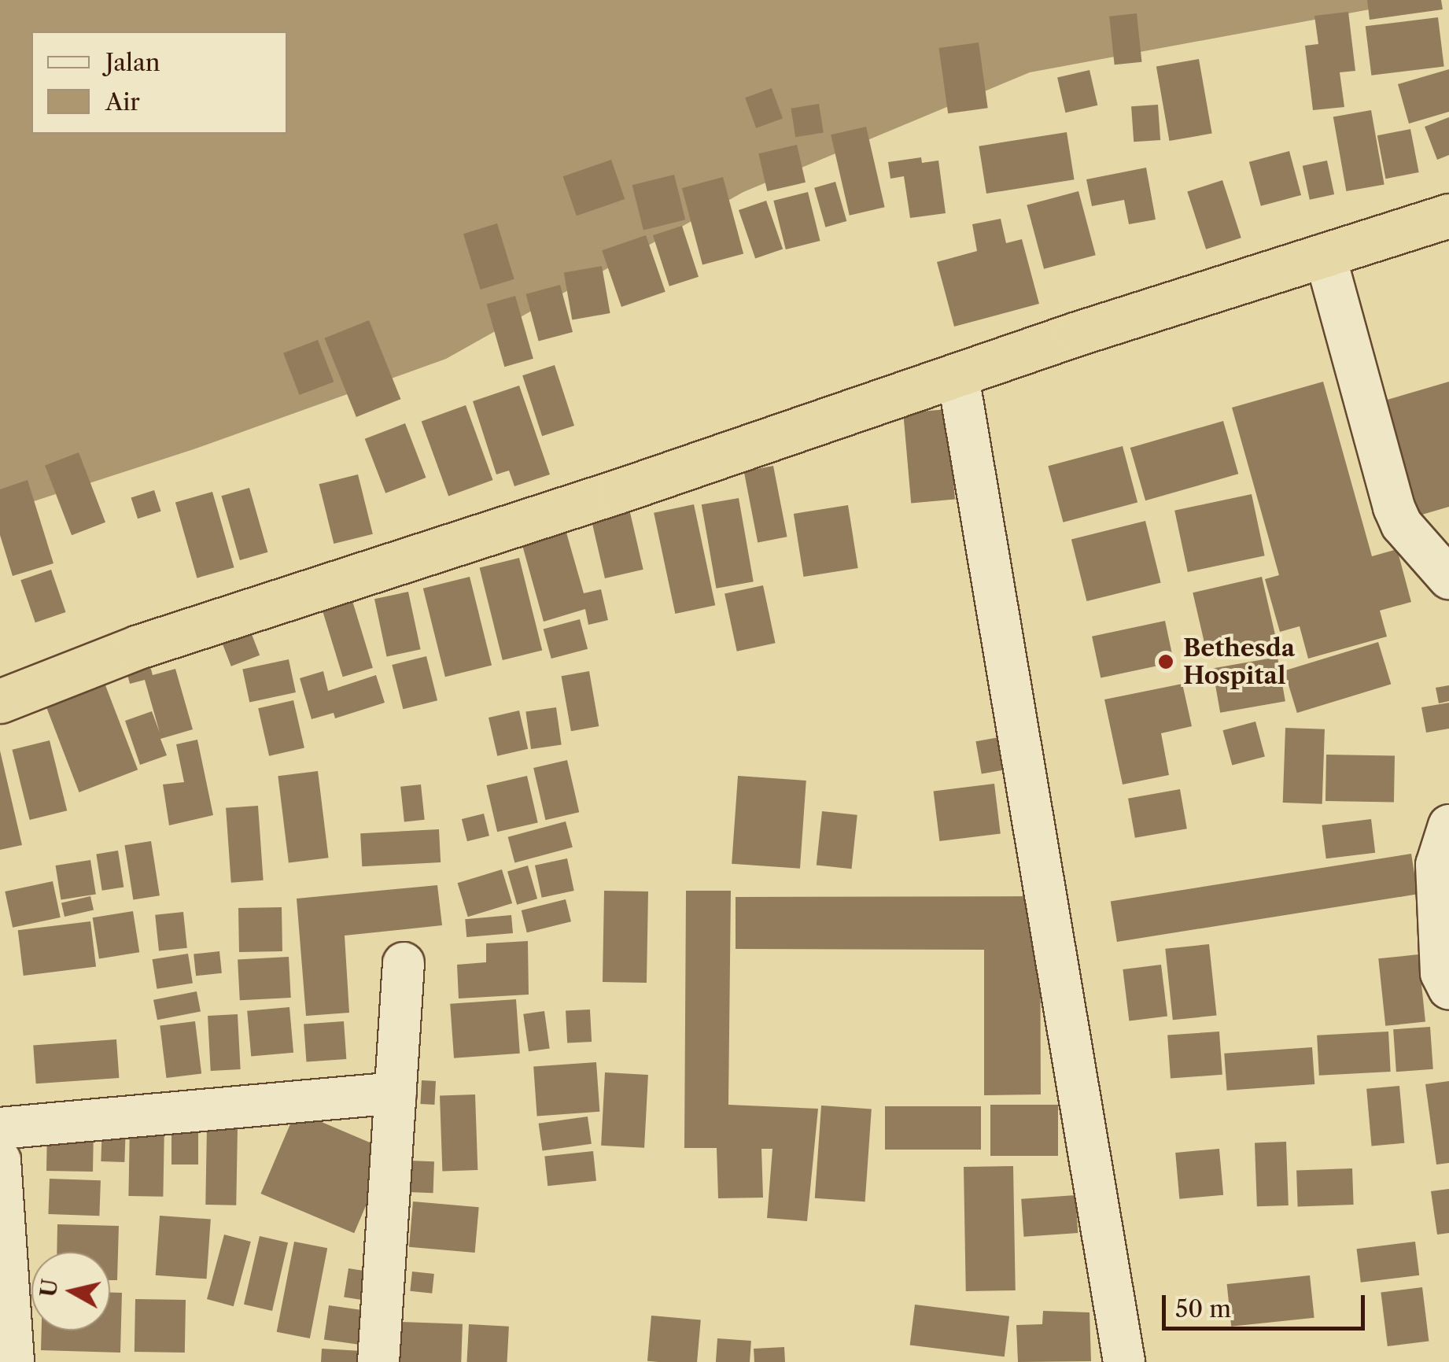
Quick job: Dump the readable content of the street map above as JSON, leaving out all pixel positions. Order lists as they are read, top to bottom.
{
  "places": ["Bethesda Hospital"],
  "legend": ["Jalan", "Air"],
  "scale_bar": "50 m",
  "north": "left"
}
